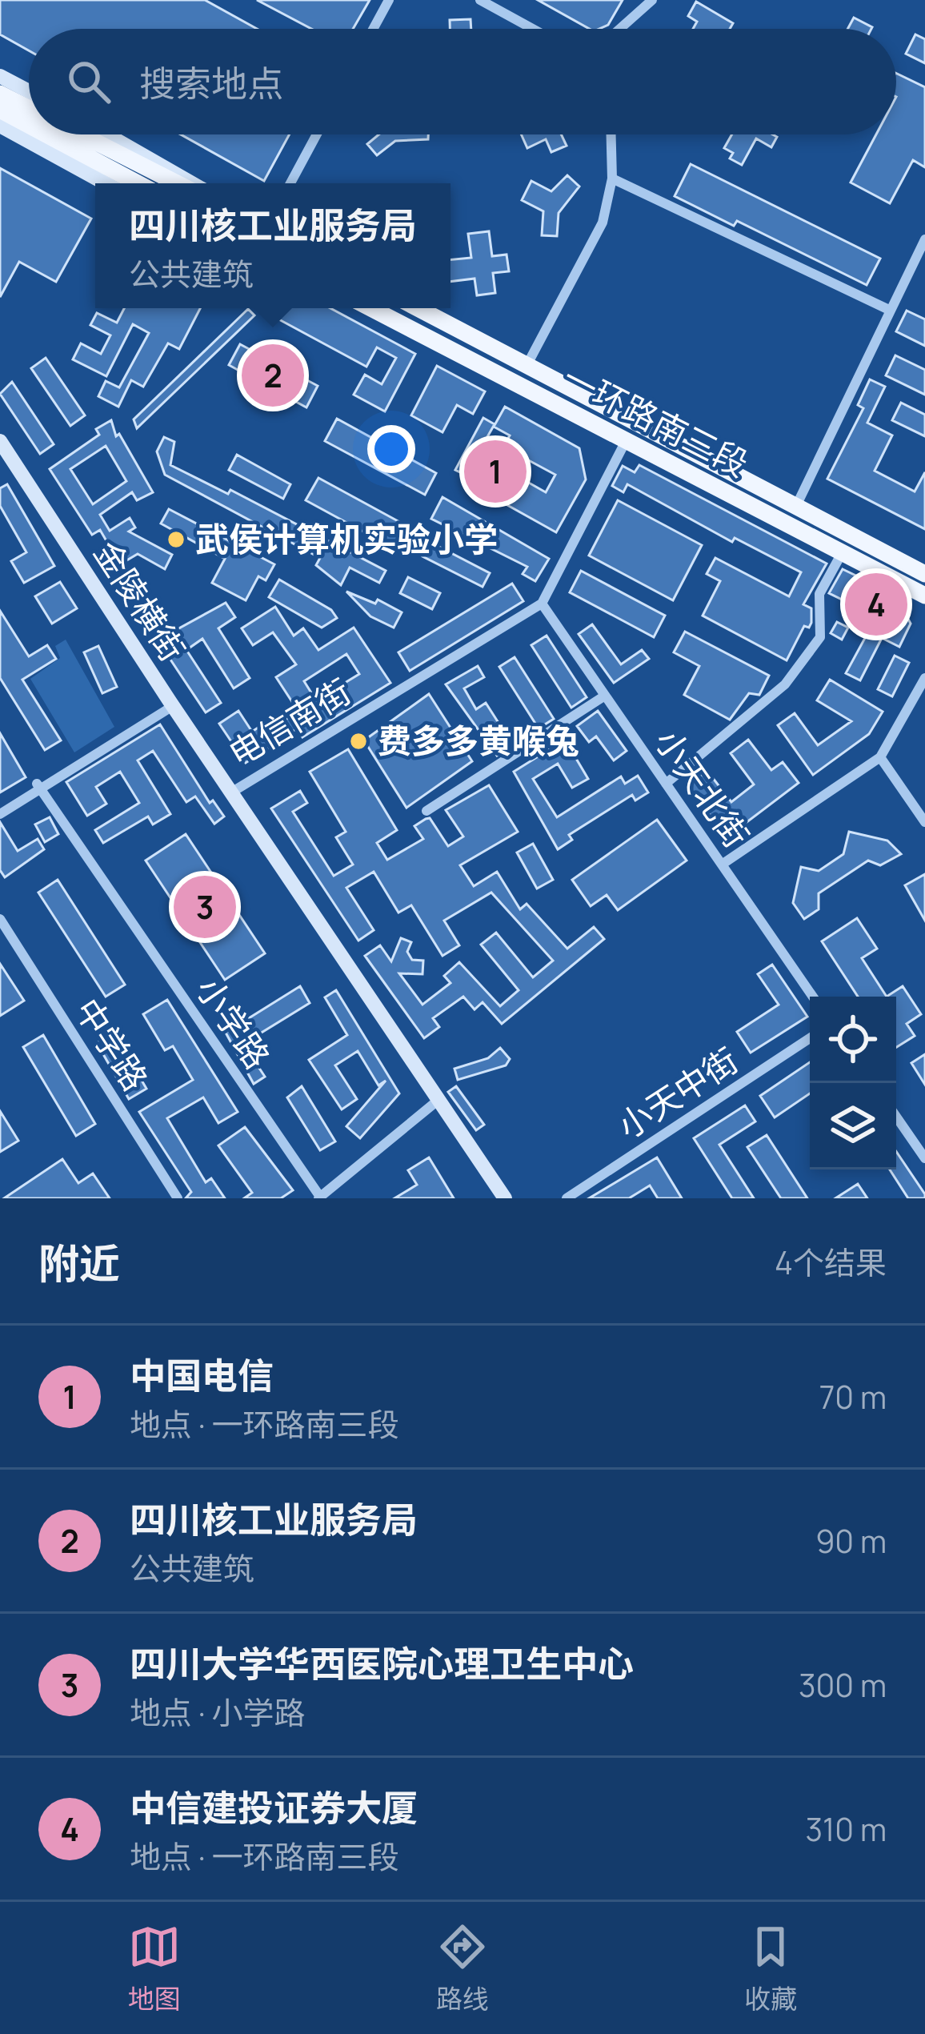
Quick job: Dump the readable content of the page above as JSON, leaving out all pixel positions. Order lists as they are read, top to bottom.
{
  "streets": {
    "main road": ["一环路南三段"],
    "street": [
      "金陵横街",
      "电信南街",
      "小天北街",
      "小学路",
      "中学路",
      "小天中街"
    ]
  },
  "crossings": [
    ["金陵横街", "电信南街"],
    ["电信南街", "小天北街"]
  ],
  "places": ["武侯计算机实验小学", "费多多黄喉兔"],
  "page": {
    "search": "搜索地点",
    "popup": ["四川核工业服务局", "公共建筑"],
    "pins": [
      "2",
      "1",
      "4",
      "3"
    ],
    "heading": ["附近", "4个结果"],
    "list": [
      {
        "mark": "1",
        "name": "中国电信",
        "note": "地点 · 一环路南三段",
        "value": "70 m"
      },
      {
        "mark": "2",
        "name": "四川核工业服务局",
        "note": "公共建筑",
        "value": "90 m"
      },
      {
        "mark": "3",
        "name": "四川大学华西医院心理卫生中心",
        "note": "地点 · 小学路",
        "value": "300 m"
      },
      {
        "mark": "4",
        "name": "中信建投证券大厦",
        "note": "地点 · 一环路南三段",
        "value": "310 m"
      }
    ],
    "nav": ["地图", "路线", "收藏"]
  }
}
